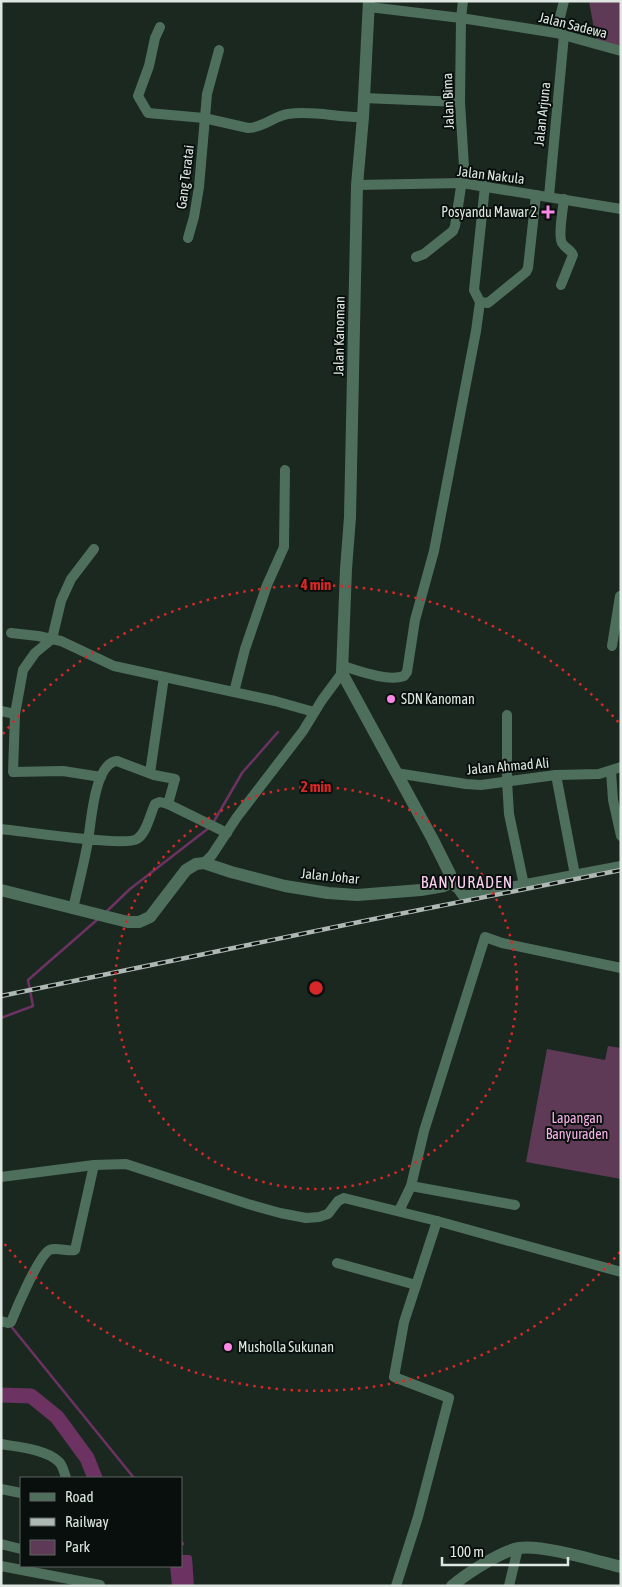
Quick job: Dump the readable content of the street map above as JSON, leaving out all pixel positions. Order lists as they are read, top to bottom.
{
  "streets": {
    "street": [
      "Jalan Sadewa",
      "Jalan Bima",
      "Jalan Arjuna",
      "Jalan Nakula",
      "Gang Teratai",
      "Jalan Kanoman",
      "Jalan Ahmad Ali",
      "Jalan Johar"
    ]
  },
  "crossings": [
    ["Jalan Sadewa", "Jalan Bima"],
    ["Jalan Sadewa", "Jalan Arjuna"],
    ["Jalan Sadewa", "Jalan Kanoman"],
    ["Jalan Bima", "Jalan Nakula"],
    ["Jalan Arjuna", "Jalan Nakula"],
    ["Jalan Nakula", "Jalan Kanoman"]
  ],
  "districts": ["BANYURADEN"],
  "parks": ["Lapangan Banyuraden"],
  "places": {
    "health": ["Posyandu Mawar 2"],
    "other": ["SDN Kanoman", "Musholla Sukunan"]
  },
  "legend": ["Road", "Railway", "Park"],
  "scale_bar": "100 m",
  "rings": ["4 min", "2 min"]
}
